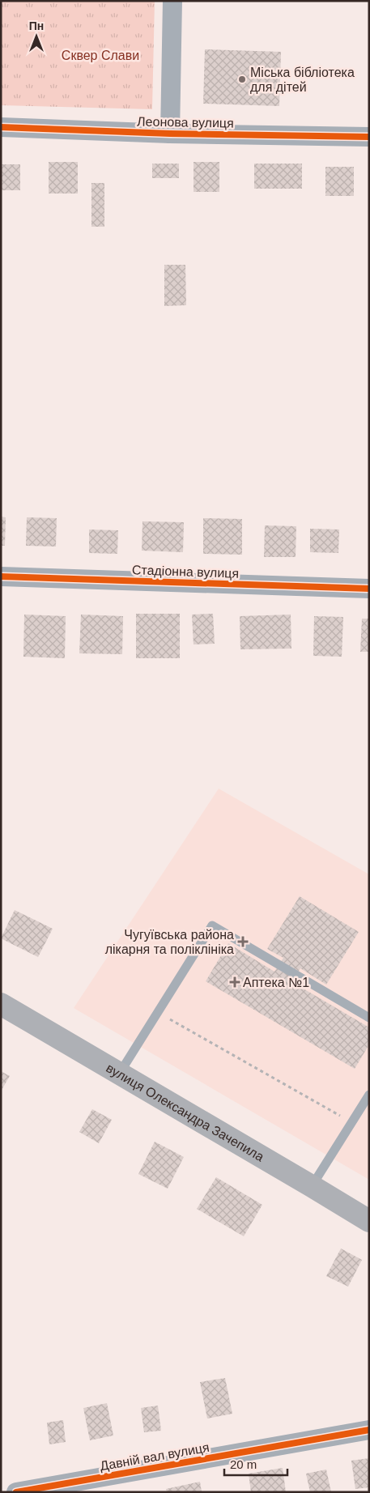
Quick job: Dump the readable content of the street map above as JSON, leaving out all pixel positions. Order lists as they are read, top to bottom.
{
  "streets": {
    "main road": ["вулиця Олександра Зачепила"],
    "street": ["Леонова вулиця", "Стадіонна вулиця", "Давній вал вулиця"]
  },
  "parks": ["Сквер Слави"],
  "places": {
    "other": ["Міська бібліотека для дітей"],
    "health": ["Чугуївська района лікарня та поліклініка", "Аптека №1"]
  },
  "scale_bar": "20 m",
  "north": "top"
}
